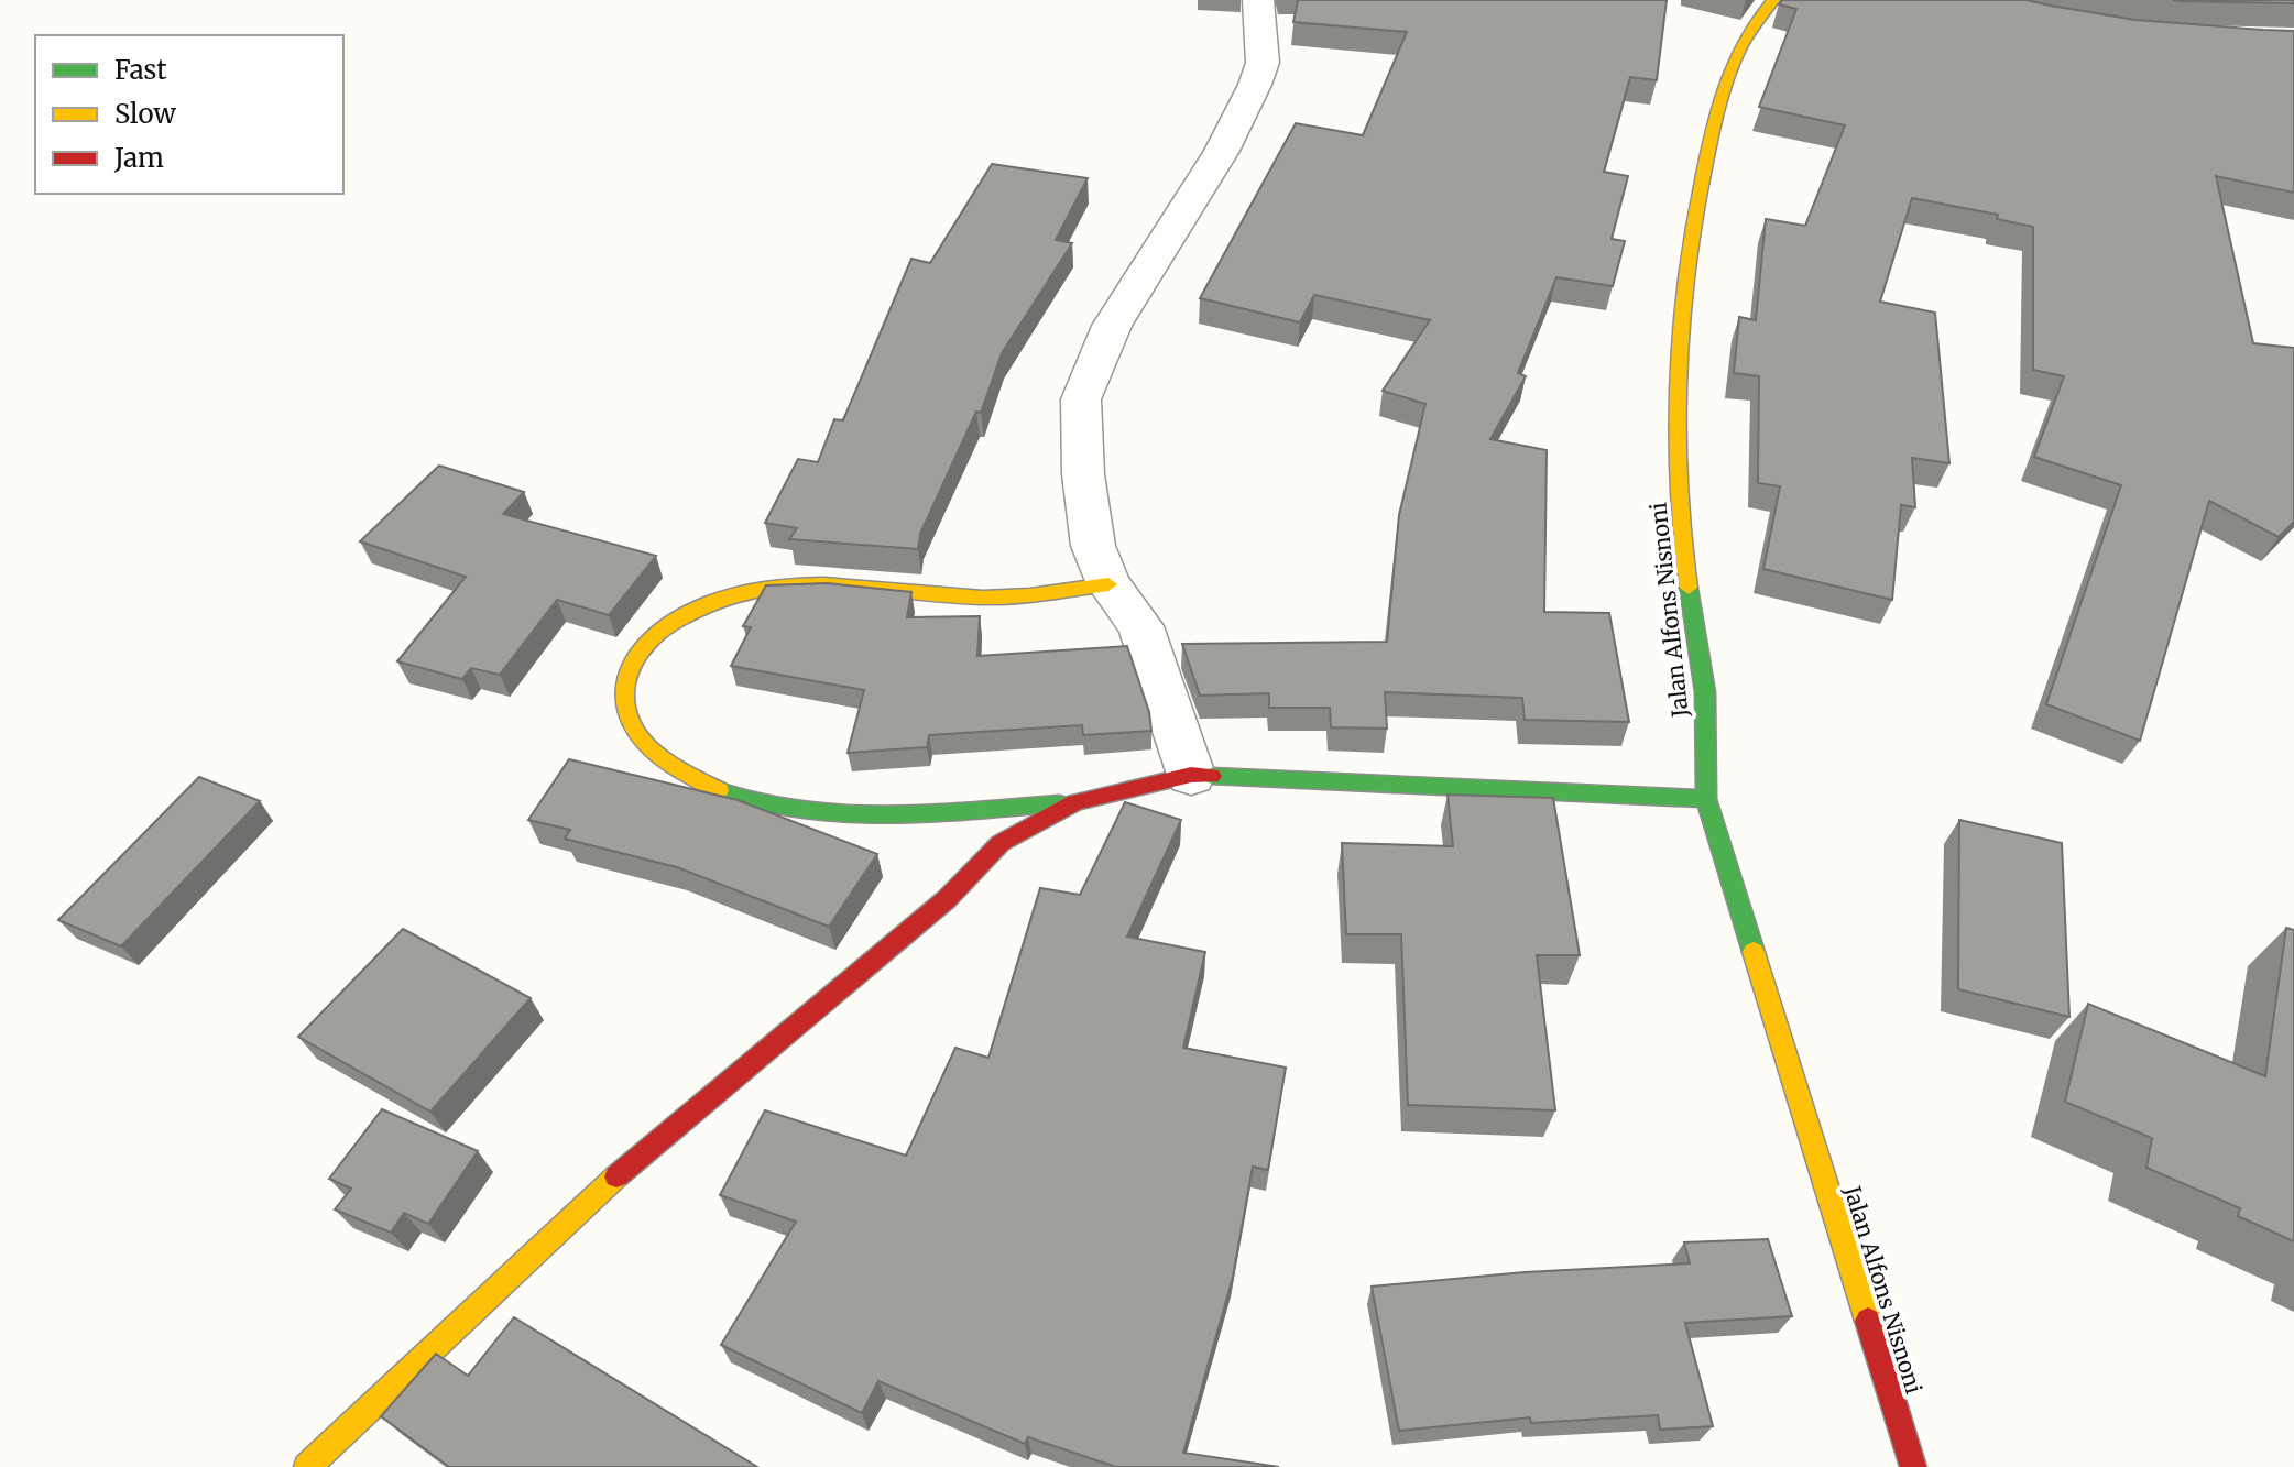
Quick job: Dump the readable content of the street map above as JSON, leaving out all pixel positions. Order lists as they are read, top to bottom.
{
  "streets": {
    "street": ["Jalan Alfons Nisnoni"]
  },
  "legend": ["Fast", "Slow", "Jam"]
}
